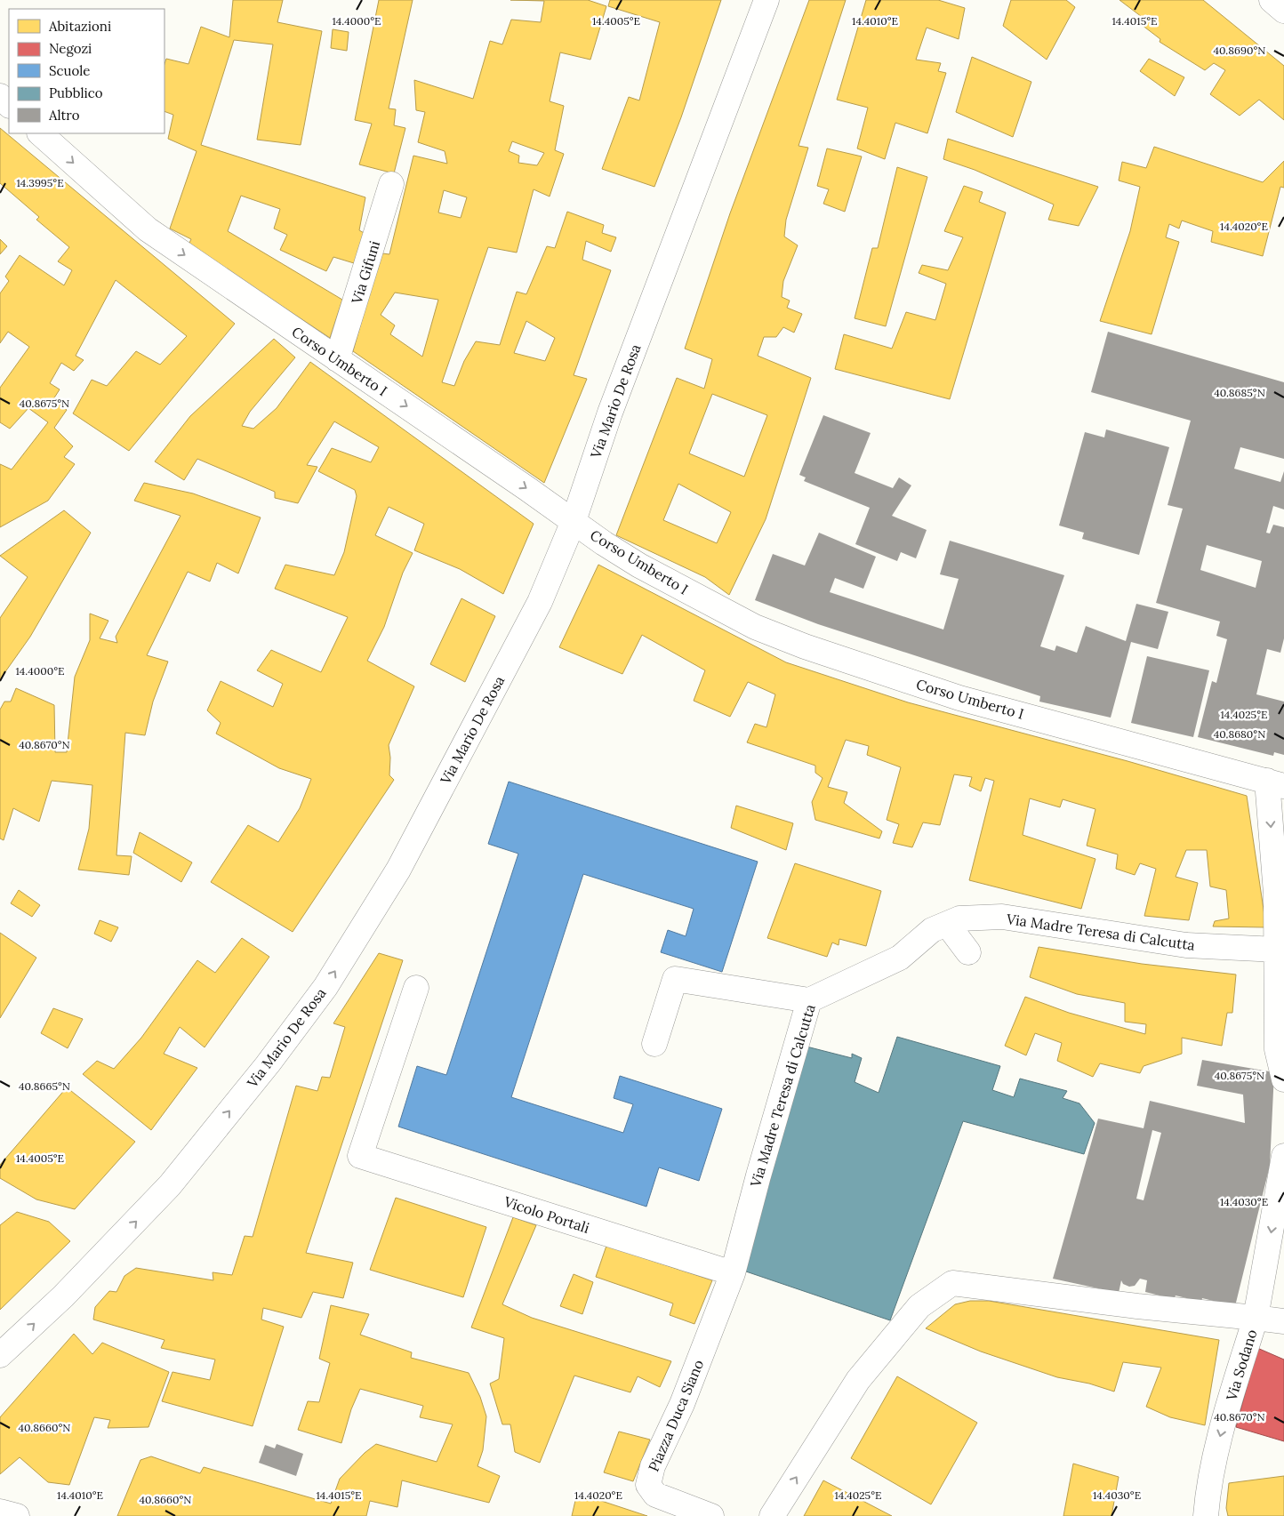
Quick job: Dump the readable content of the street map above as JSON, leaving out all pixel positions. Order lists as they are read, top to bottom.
{
  "streets": {
    "street": [
      "Via Gifuni",
      "Corso Umberto I",
      "Via Mario De Rosa",
      "Via Madre Teresa di Calcutta",
      "Vicolo Portali",
      "Via Sodano",
      "Piazza Duca Siano"
    ]
  },
  "crossings": [
    ["Via Gifuni", "Corso Umberto I"],
    ["Corso Umberto I", "Via Mario De Rosa"],
    ["Via Madre Teresa di Calcutta", "Vicolo Portali"],
    ["Via Madre Teresa di Calcutta", "Piazza Duca Siano"]
  ],
  "one_way": ["Corso Umberto I", "Via Mario De Rosa", "Via Sodano"],
  "legend": [
    "Abitazioni",
    "Negozi",
    "Scuole",
    "Pubblico",
    "Altro"
  ],
  "coordinates": [
    "14.4000°E",
    "14.4005°E",
    "14.4010°E",
    "14.4015°E",
    "40.8690°N",
    "14.3995°E",
    "14.4020°E",
    "40.8685°N",
    "40.8675°N",
    "14.4025°E",
    "40.8680°N",
    "40.8670°N",
    "40.8665°N",
    "14.4030°E",
    "40.8660°N"
  ]
}
